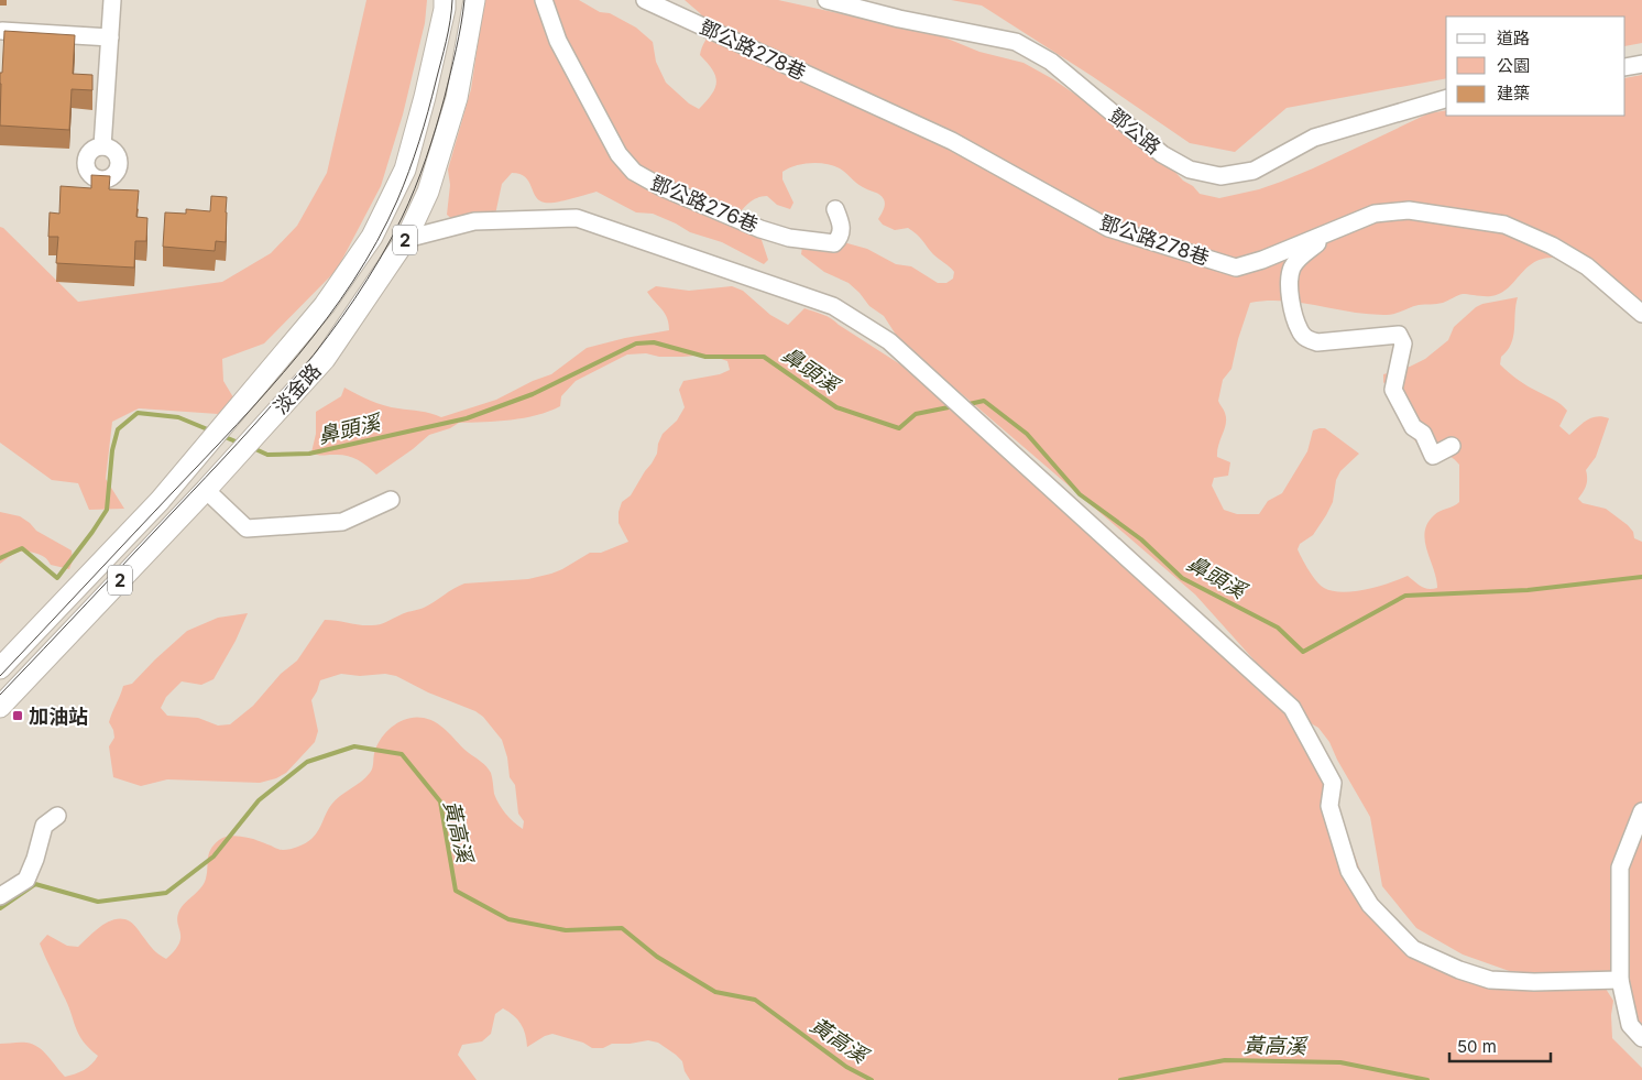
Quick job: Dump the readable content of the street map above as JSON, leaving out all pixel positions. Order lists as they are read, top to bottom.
{
  "streets": {
    "main road": ["2", "淡金路"],
    "street": ["鄧公路278巷", "鄧公路", "鄧公路276巷"]
  },
  "water": ["鼻頭溪", "黃高溪"],
  "places": {
    "transit": ["加油站"]
  },
  "legend": ["道路", "公園", "建築"],
  "scale_bar": "50 m"
}
